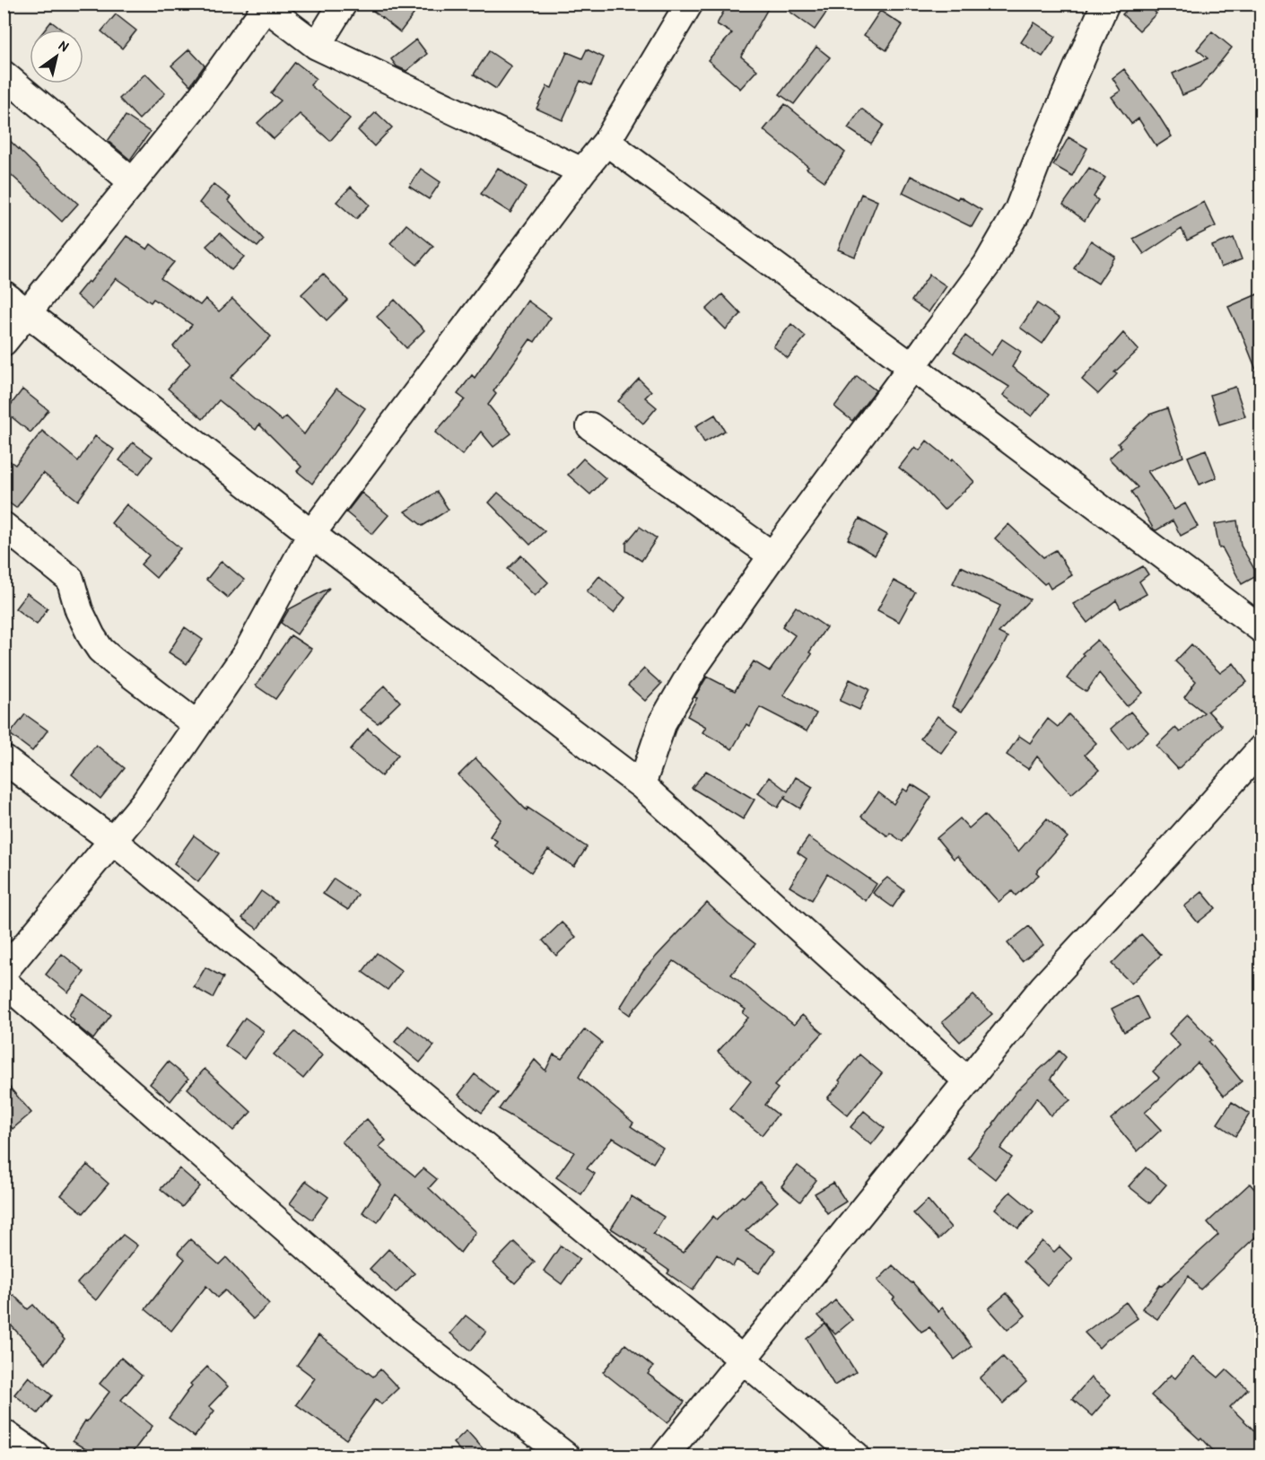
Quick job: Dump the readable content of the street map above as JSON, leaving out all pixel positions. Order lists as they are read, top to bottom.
{
  "north": "top right"
}
